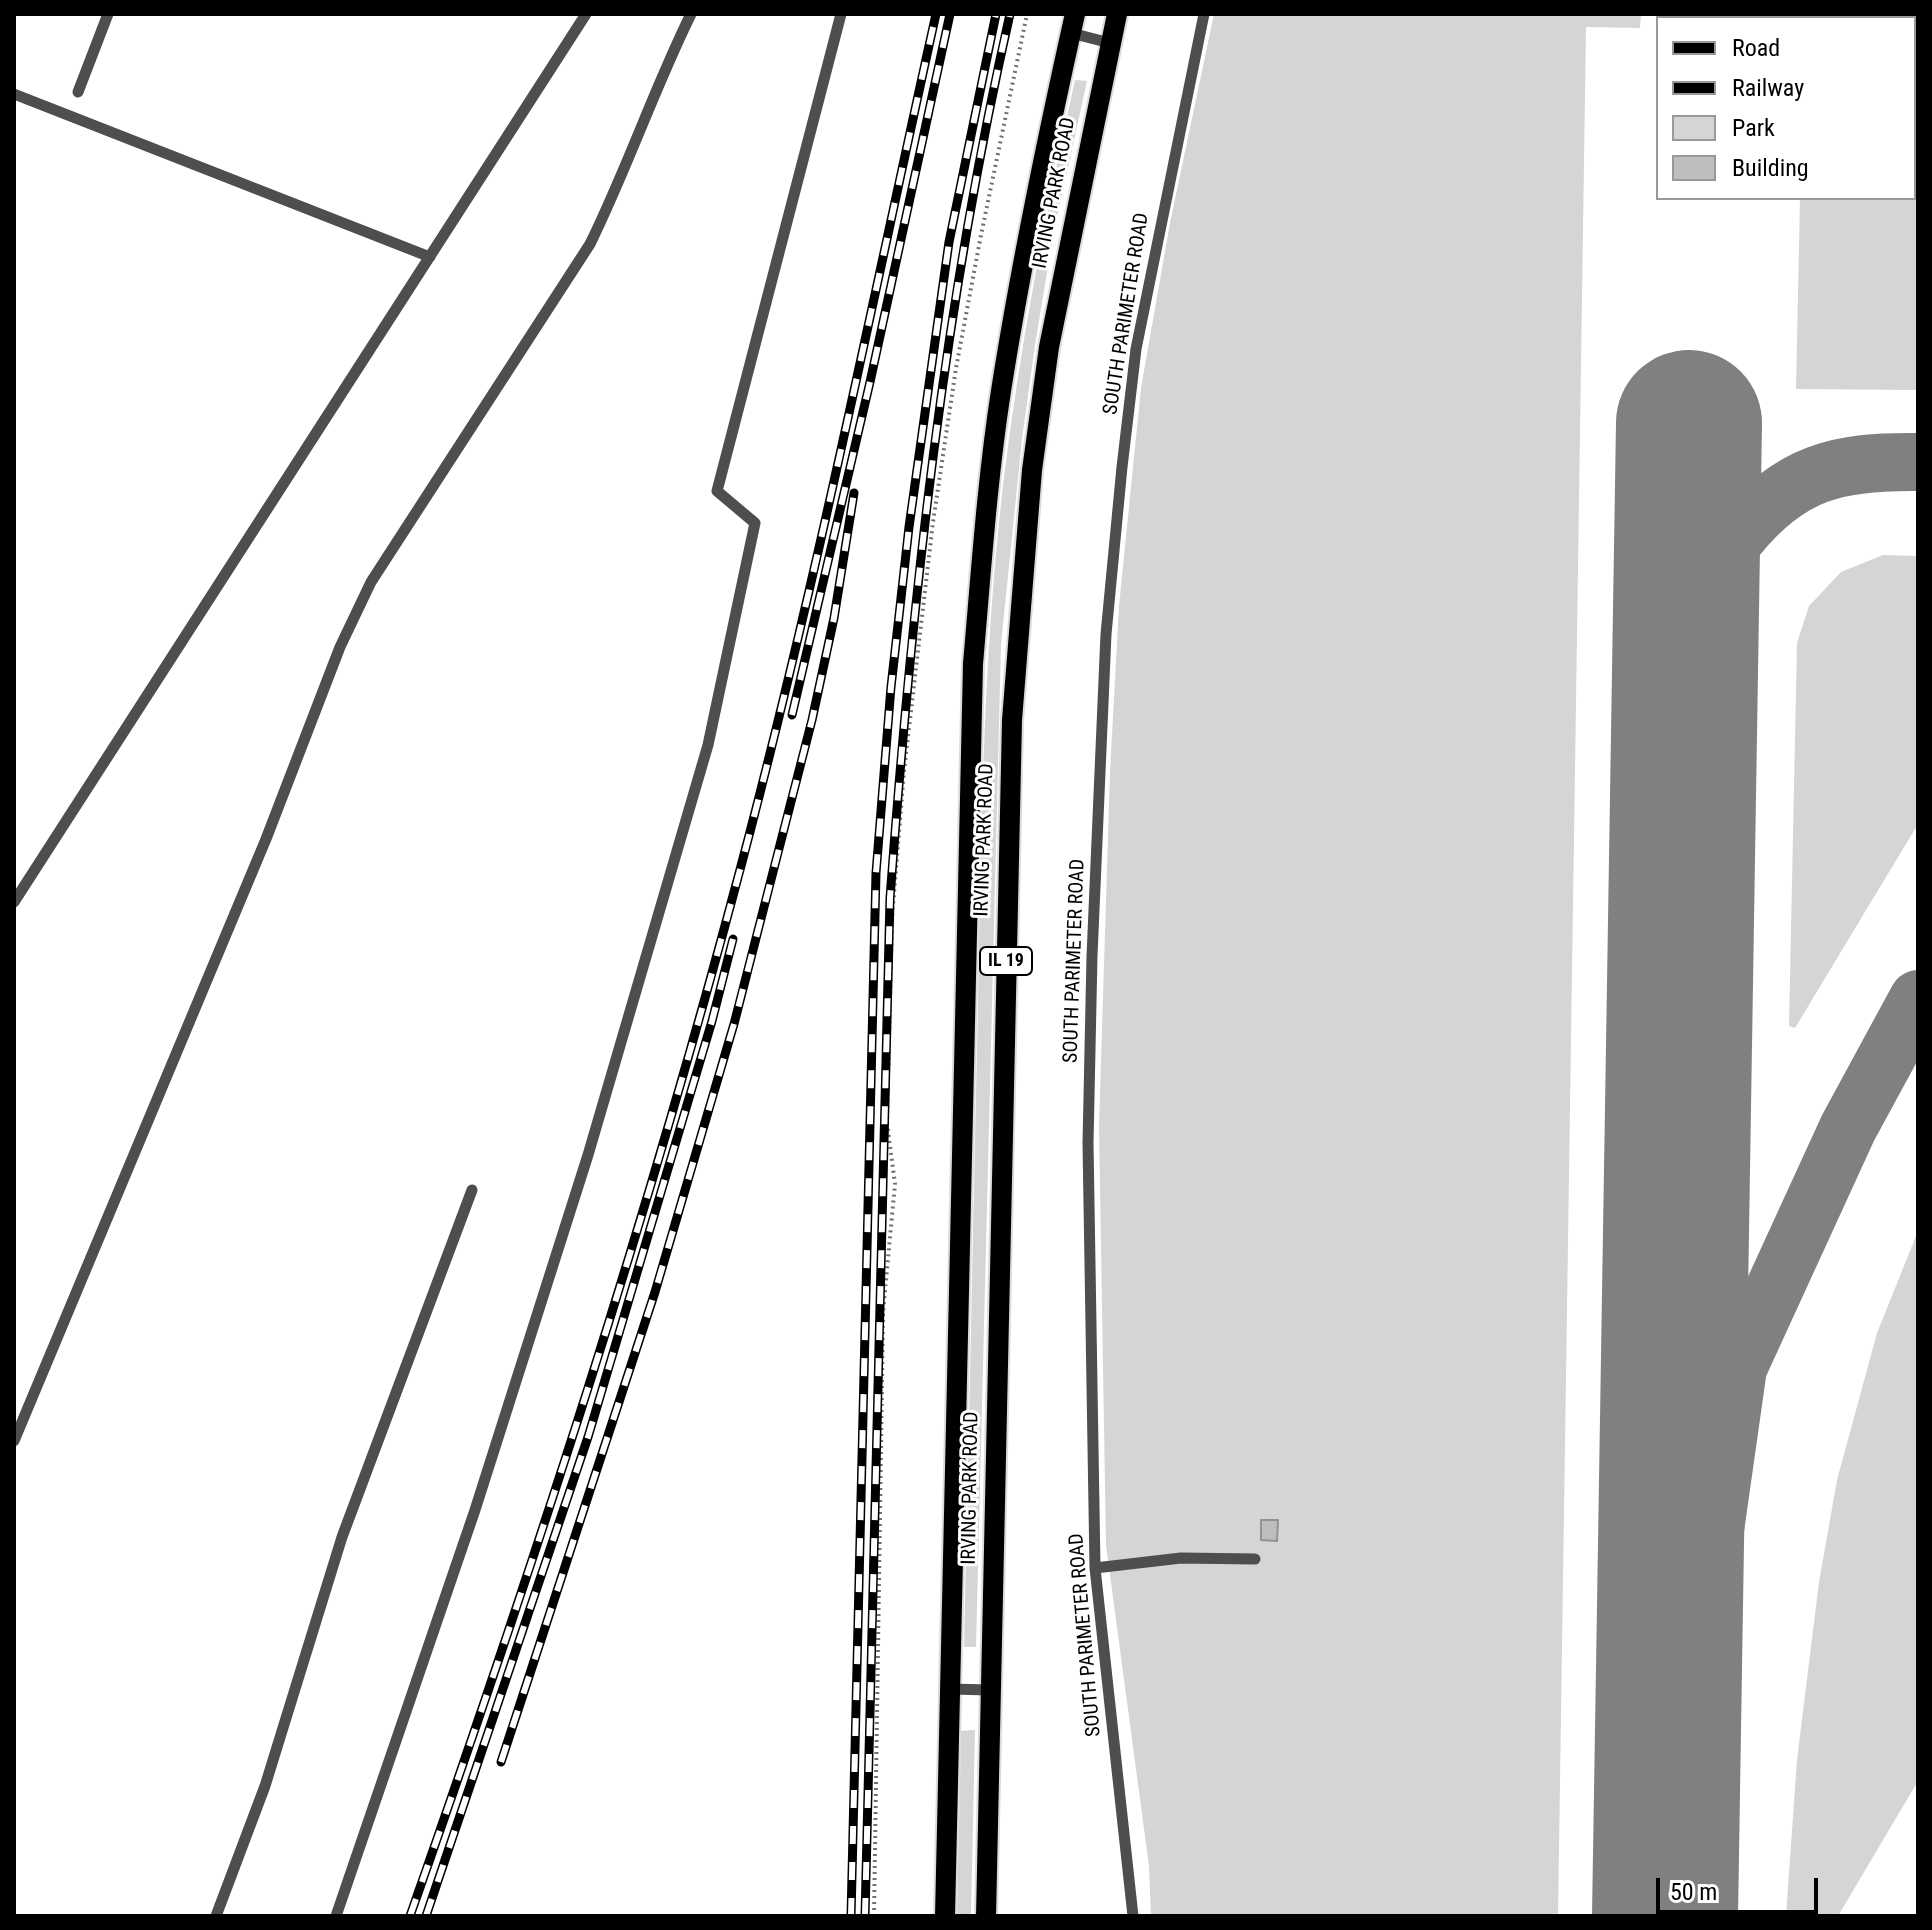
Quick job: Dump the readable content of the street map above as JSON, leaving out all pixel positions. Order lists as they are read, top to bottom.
{
  "streets": {
    "main road": ["IRVING PARK ROAD", "IL 19"],
    "lane": ["SOUTH PARIMETER ROAD"]
  },
  "legend": [
    "Road",
    "Railway",
    "Park",
    "Building"
  ],
  "scale_bar": "50 m"
}
